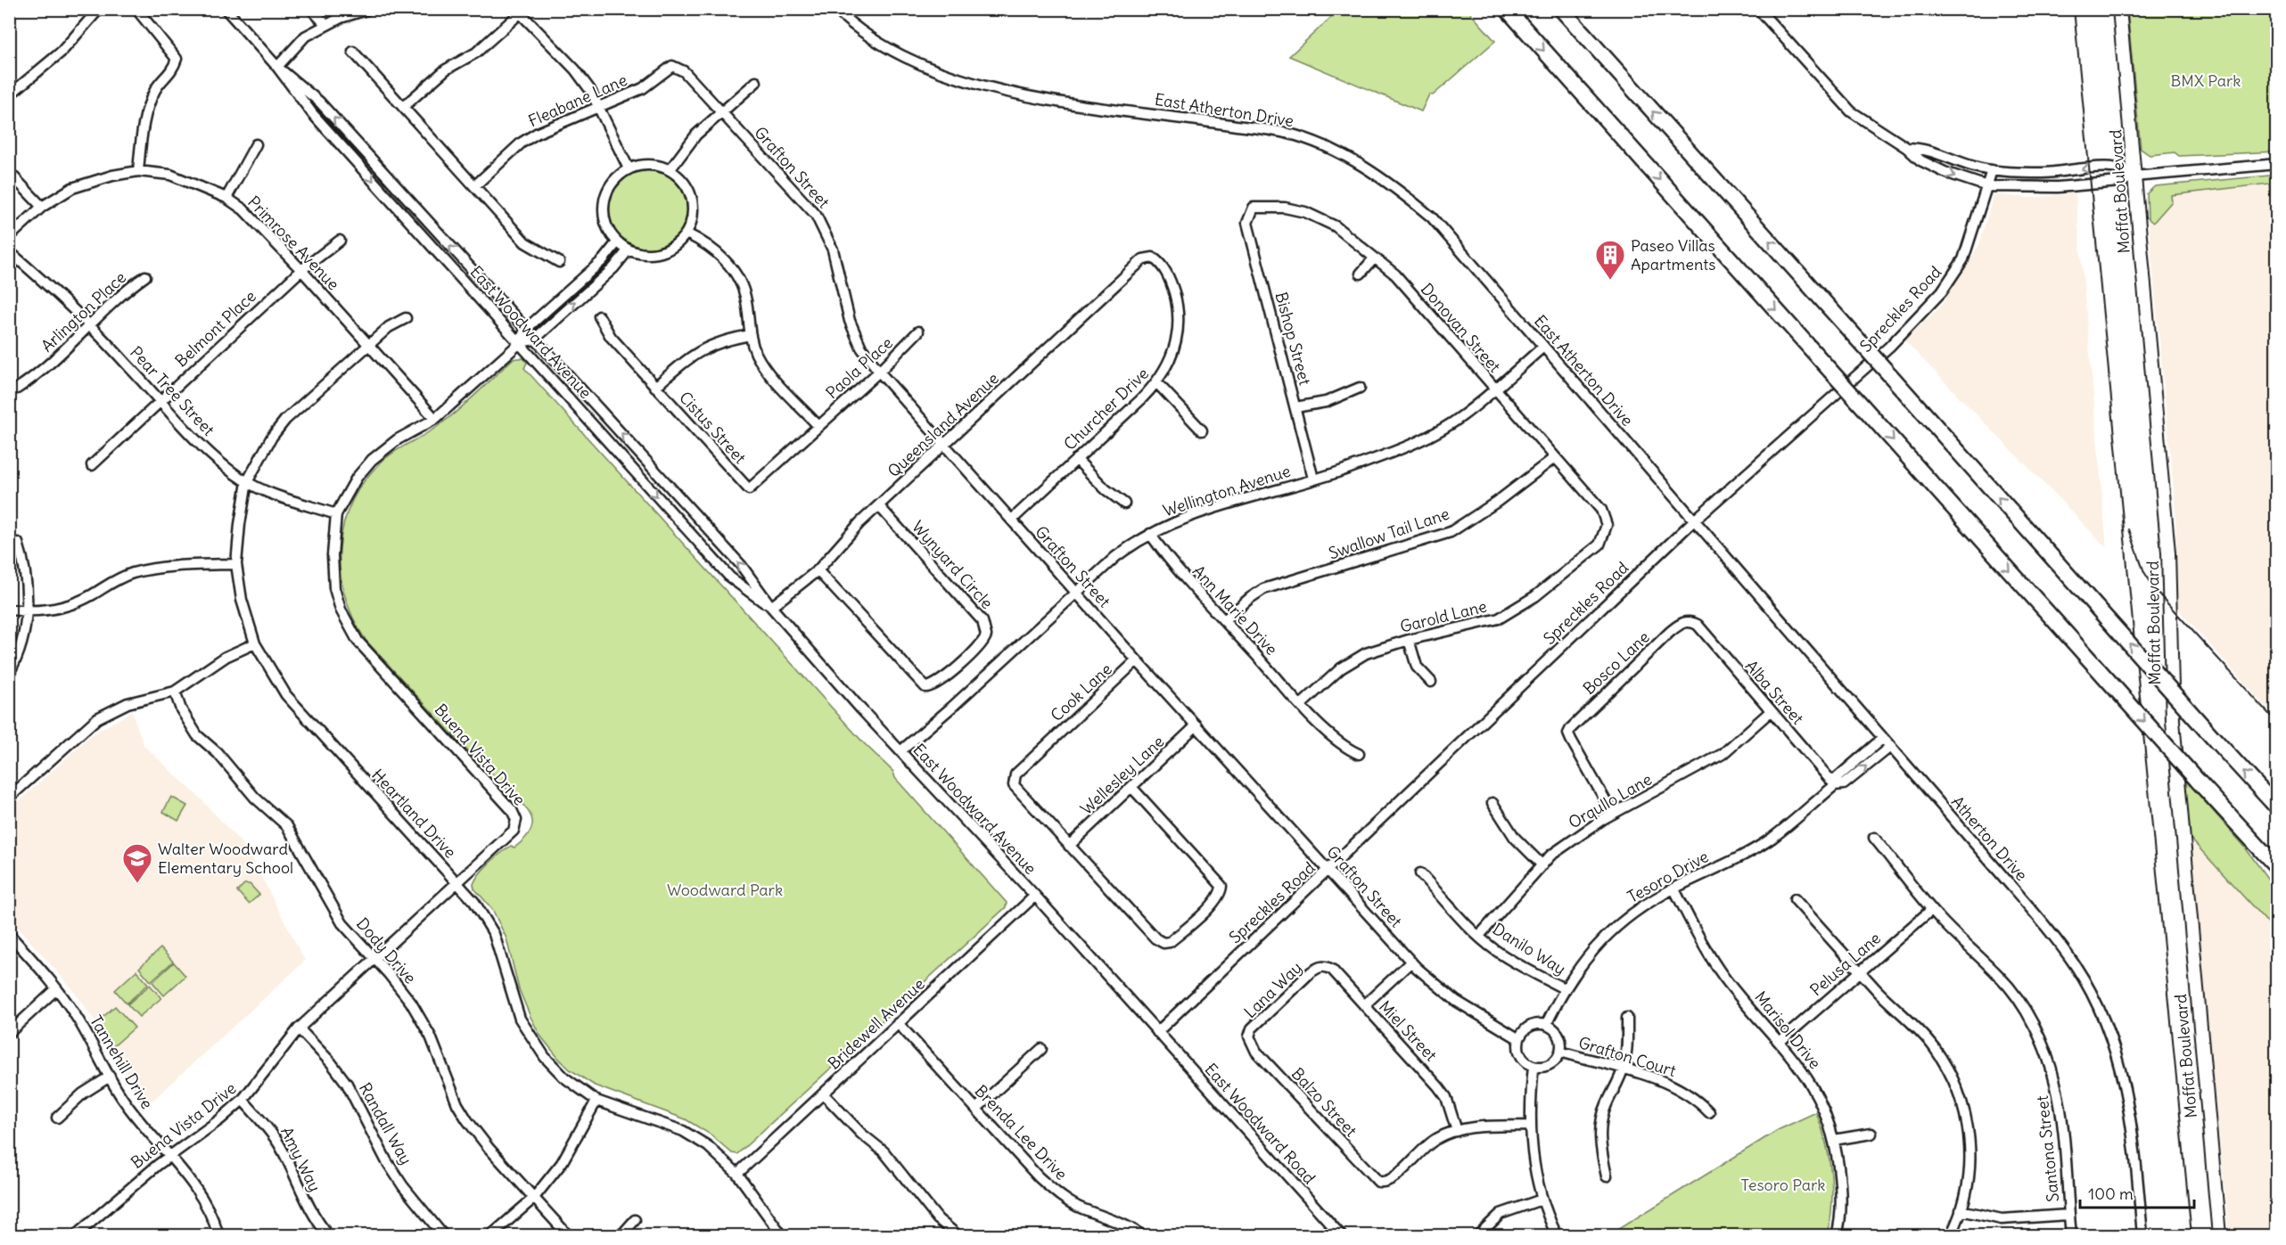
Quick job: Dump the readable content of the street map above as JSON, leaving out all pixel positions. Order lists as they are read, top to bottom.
{
  "streets": {
    "main road": ["Moffat Boulevard"],
    "street": [
      "Fleabane Lane",
      "East Atherton Drive",
      "Grafton Street",
      "Primrose Avenue",
      "Spreckles Road",
      "Arlington Place",
      "Donovan Street",
      "Belmont Place",
      "East Woodward Avenue",
      "Bishop Street",
      "Paola Place",
      "Pear Tree Street",
      "Churcher Drive",
      "Queensland Avenue",
      "Cistus Street",
      "Wellington Avenue",
      "Swallow Tail Lane",
      "Wynyard Circle",
      "Ann Marie Drive",
      "Garold Lane",
      "Bosco Lane",
      "Cook Lane",
      "Alba Street",
      "Buena Vista Drive",
      "Wellesley Lane",
      "Orqullo Lane",
      "Heartland Drive",
      "Atherton Drive",
      "Tesoro Drive",
      "Danilo Way",
      "Dody Drive",
      "Pelusa Lane",
      "Lana Way",
      "Bridewell Avenue",
      "Marisol Drive",
      "Miel Street",
      "Grafton Court",
      "Tannehill Drive",
      "Balzo Street",
      "Randall Way",
      "East Woodward Road",
      "Brenda Lee Drive",
      "Santona Street",
      "Amy Way"
    ]
  },
  "crossings": [
    ["Fleabane Lane", "Grafton Street"],
    ["East Atherton Drive", "Spreckles Road"],
    ["East Atherton Drive", "Wellington Avenue"],
    ["East Atherton Drive", "Atherton Drive"],
    ["Grafton Street", "Spreckles Road"],
    ["Grafton Street", "Paola Place"],
    ["Grafton Street", "Churcher Drive"],
    ["Grafton Street", "Queensland Avenue"],
    ["Grafton Street", "Wellington Avenue"],
    ["Grafton Street", "Cook Lane"],
    ["Grafton Street", "Wellesley Lane"],
    ["Grafton Street", "Tesoro Drive"],
    ["Grafton Street", "Grafton Court"],
    ["Primrose Avenue", "Belmont Place"],
    ["Primrose Avenue", "Buena Vista Drive"],
    ["Primrose Avenue", "Heartland Drive"],
    ["Spreckles Road", "East Woodward Avenue"],
    ["Spreckles Road", "Atherton Drive"],
    ["Spreckles Road", "East Woodward Road"],
    ["Arlington Place", "Pear Tree Street"],
    ["Donovan Street", "Bishop Street"],
    ["Donovan Street", "Wellington Avenue"],
    ["Donovan Street", "Swallow Tail Lane"],
    ["Donovan Street", "Garold Lane"],
    ["Belmont Place", "Pear Tree Street"],
    ["East Woodward Avenue", "Queensland Avenue"],
    ["East Woodward Avenue", "Wellington Avenue"],
    ["East Woodward Avenue", "Buena Vista Drive"],
    ["East Woodward Avenue", "Bridewell Avenue"],
    ["East Woodward Avenue", "East Woodward Road"],
    ["Bishop Street", "Wellington Avenue"],
    ["Paola Place", "Cistus Street"],
    ["Pear Tree Street", "Buena Vista Drive"],
    ["Pear Tree Street", "Heartland Drive"],
    ["Churcher Drive", "Queensland Avenue"],
    ["Queensland Avenue", "Wynyard Circle"],
    ["Wellington Avenue", "Ann Marie Drive"],
    ["Swallow Tail Lane", "Ann Marie Drive"],
    ["Ann Marie Drive", "Garold Lane"],
    ["Bosco Lane", "Alba Street"],
    ["Bosco Lane", "Orqullo Lane"],
    ["Cook Lane", "Wellesley Lane"],
    ["Alba Street", "Orqullo Lane"],
    ["Alba Street", "Tesoro Drive"],
    ["Buena Vista Drive", "Heartland Drive"],
    ["Buena Vista Drive", "Dody Drive"],
    ["Buena Vista Drive", "Tannehill Drive"],
    ["Buena Vista Drive", "Randall Way"],
    ["Buena Vista Drive", "Amy Way"],
    ["Orqullo Lane", "Danilo Way"],
    ["Heartland Drive", "Bridewell Avenue"],
    ["Atherton Drive", "Tesoro Drive"],
    ["Tesoro Drive", "Danilo Way"],
    ["Tesoro Drive", "Marisol Drive"],
    ["Tesoro Drive", "Grafton Court"],
    ["Pelusa Lane", "Marisol Drive"],
    ["Pelusa Lane", "Santona Street"],
    ["Lana Way", "Miel Street"],
    ["Lana Way", "Balzo Street"],
    ["Bridewell Avenue", "Brenda Lee Drive"],
    ["Miel Street", "Balzo Street"]
  ],
  "parks": ["BMX Park", "Woodward Park", "Tesoro Park"],
  "places": {
    "building": ["Paseo Villas Apartments"],
    "school or university": ["Walter Woodward Elementary School"]
  },
  "scale_bar": "100 m"
}
